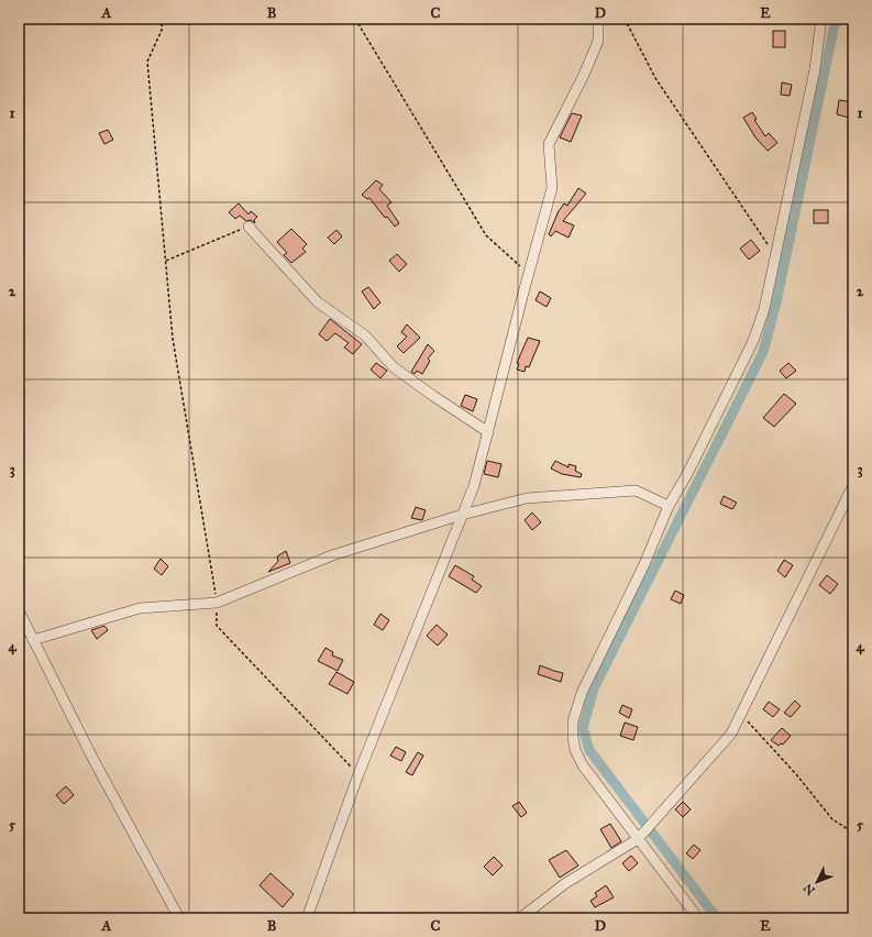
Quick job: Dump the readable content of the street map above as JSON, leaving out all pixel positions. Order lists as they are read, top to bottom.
{
  "north": "bottom left",
  "grid": {
    "columns": [
      "A",
      "B",
      "C",
      "D",
      "E"
    ],
    "rows": [
      "1",
      "2",
      "3",
      "4",
      "5"
    ]
  }
}
